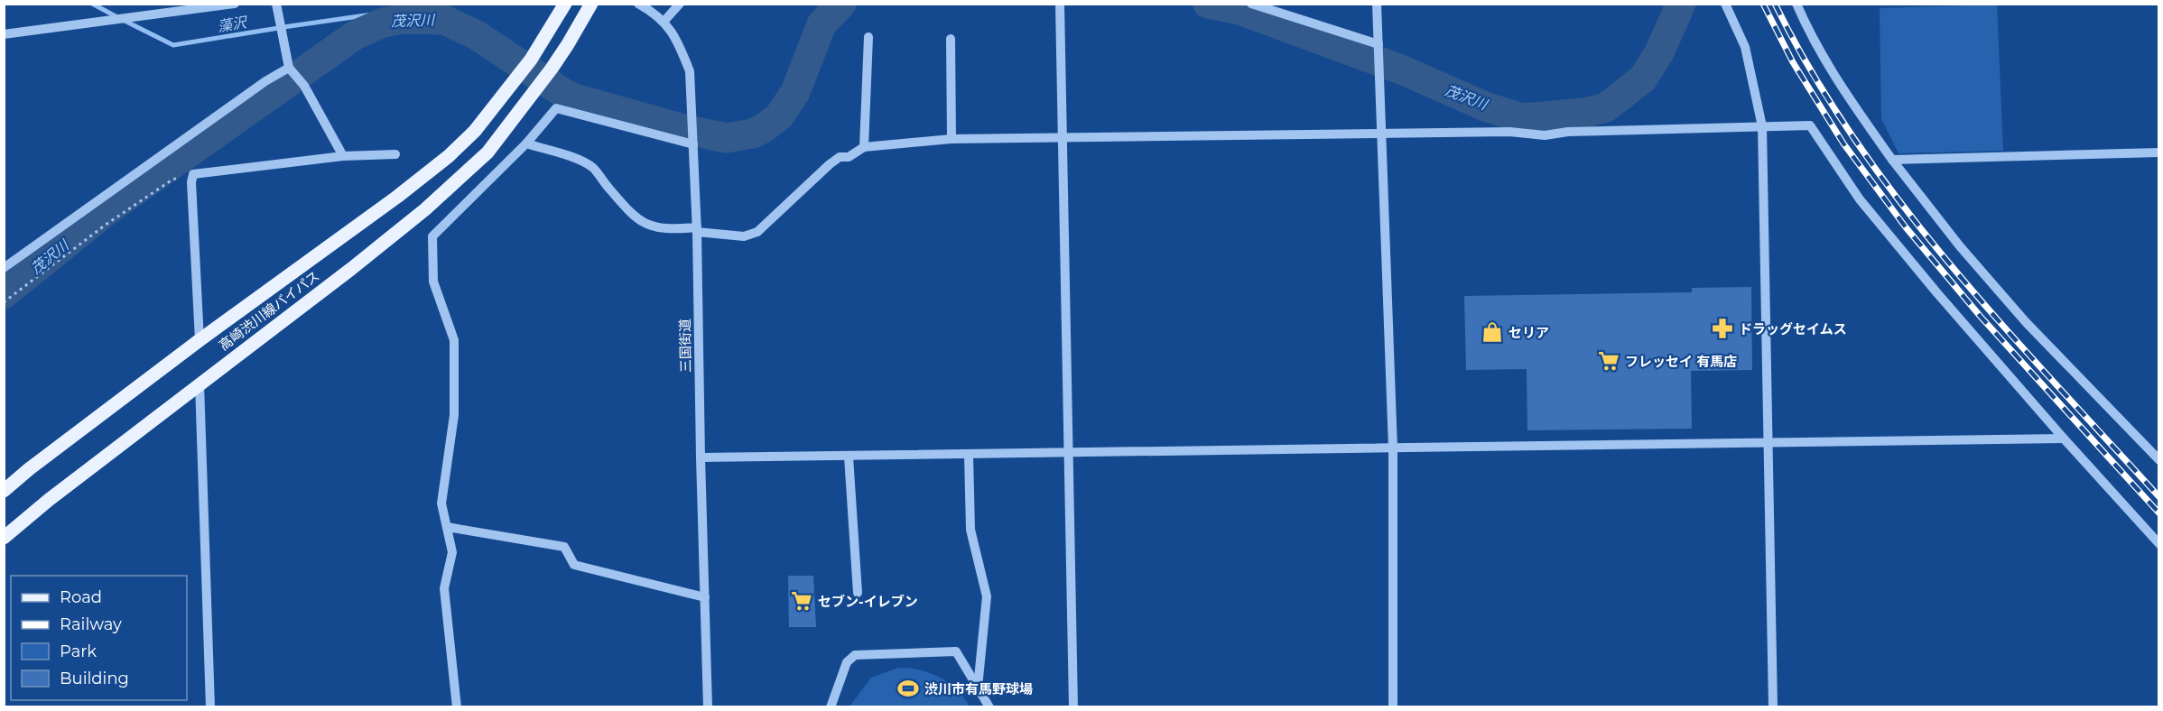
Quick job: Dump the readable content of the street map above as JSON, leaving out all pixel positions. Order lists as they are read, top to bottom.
{
  "streets": {
    "main road": ["高崎渋川線バイパス"],
    "street": ["三国街道"]
  },
  "water": ["茂沢川", "藻沢"],
  "places": {
    "pharmacy": ["ドラッグセイムス"],
    "shop": ["セリア"],
    "supermarket": ["フレッセイ 有馬店", "セブン-イレブン"],
    "sports": ["渋川市有馬野球場"]
  },
  "legend": [
    "Road",
    "Railway",
    "Park",
    "Building"
  ]
}
